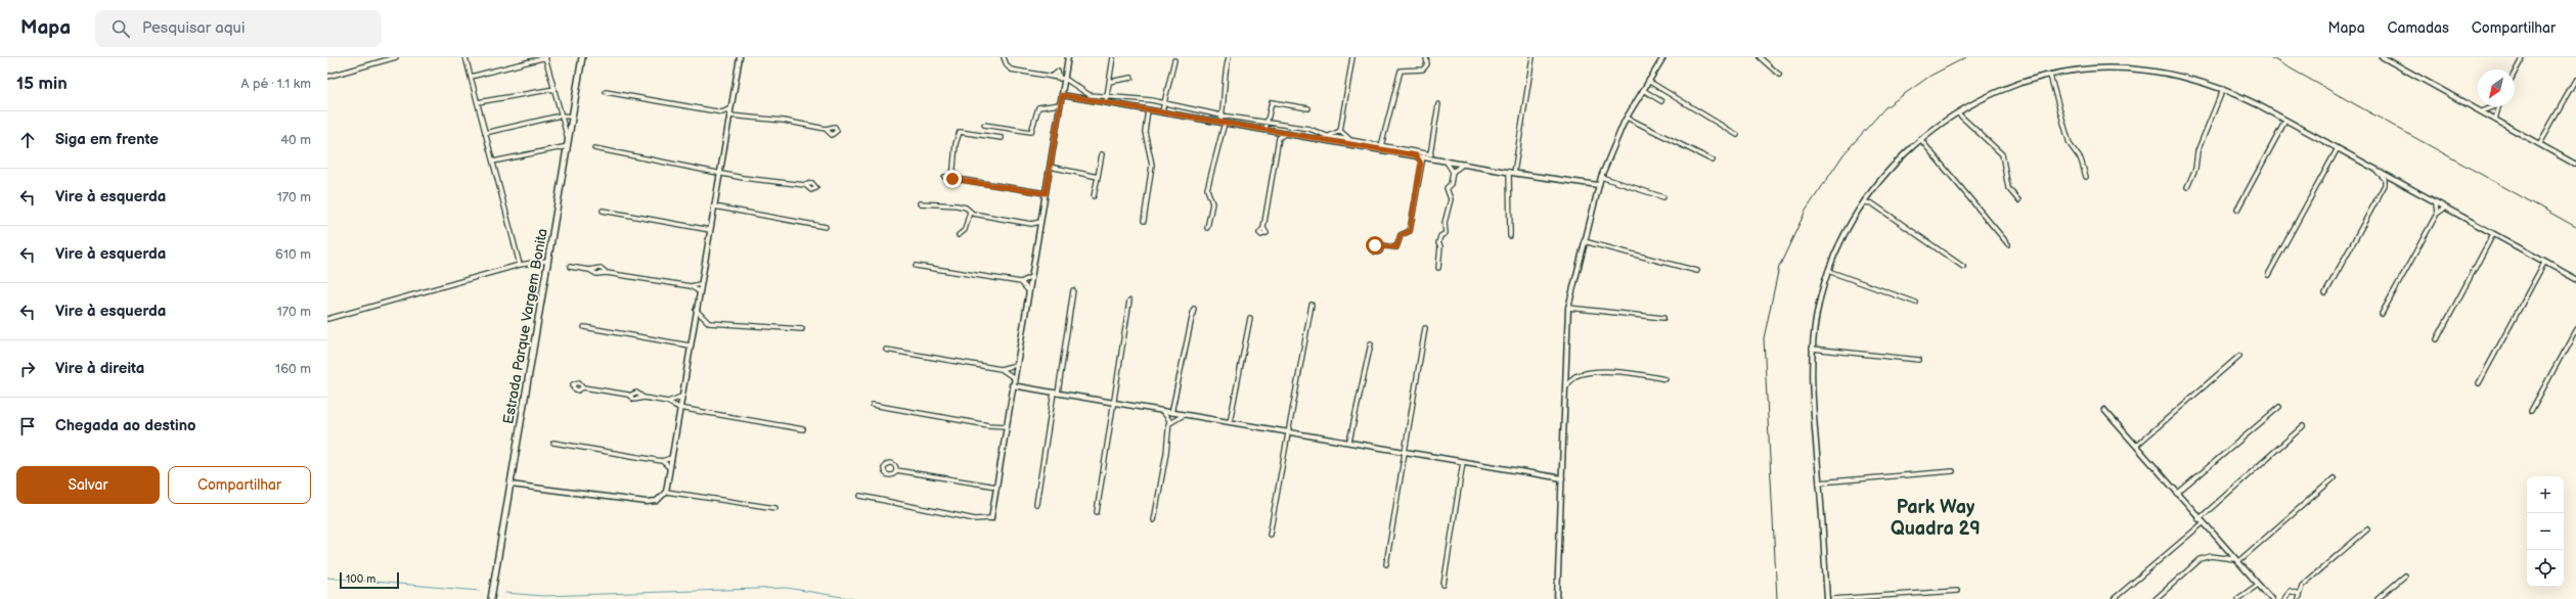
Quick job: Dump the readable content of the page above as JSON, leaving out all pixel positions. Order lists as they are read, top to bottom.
{
  "streets": {
    "main road": ["Estrada Parque Vargem Bonita"]
  },
  "districts": ["Park Way Quadra 29"],
  "scale_bar": "100 m",
  "north": "bottom left",
  "page": {
    "header": "Mapa",
    "search": "Pesquisar aqui",
    "nav": ["Mapa", "Camadas", "Compartilhar"],
    "heading": ["15 min", "A pé · 1.1 km"],
    "list": [
      ["Siga em frente", "40 m"],
      ["Vire à esquerda", "170 m"],
      ["Vire à esquerda", "610 m"],
      ["Vire à esquerda", "170 m"],
      ["Vire à direita", "160 m"],
      "Chegada ao destino"
    ],
    "buttons": ["Salvar", "Compartilhar"],
    "map_buttons": ["+", "−"],
    "scale": "100 m"
  }
}
